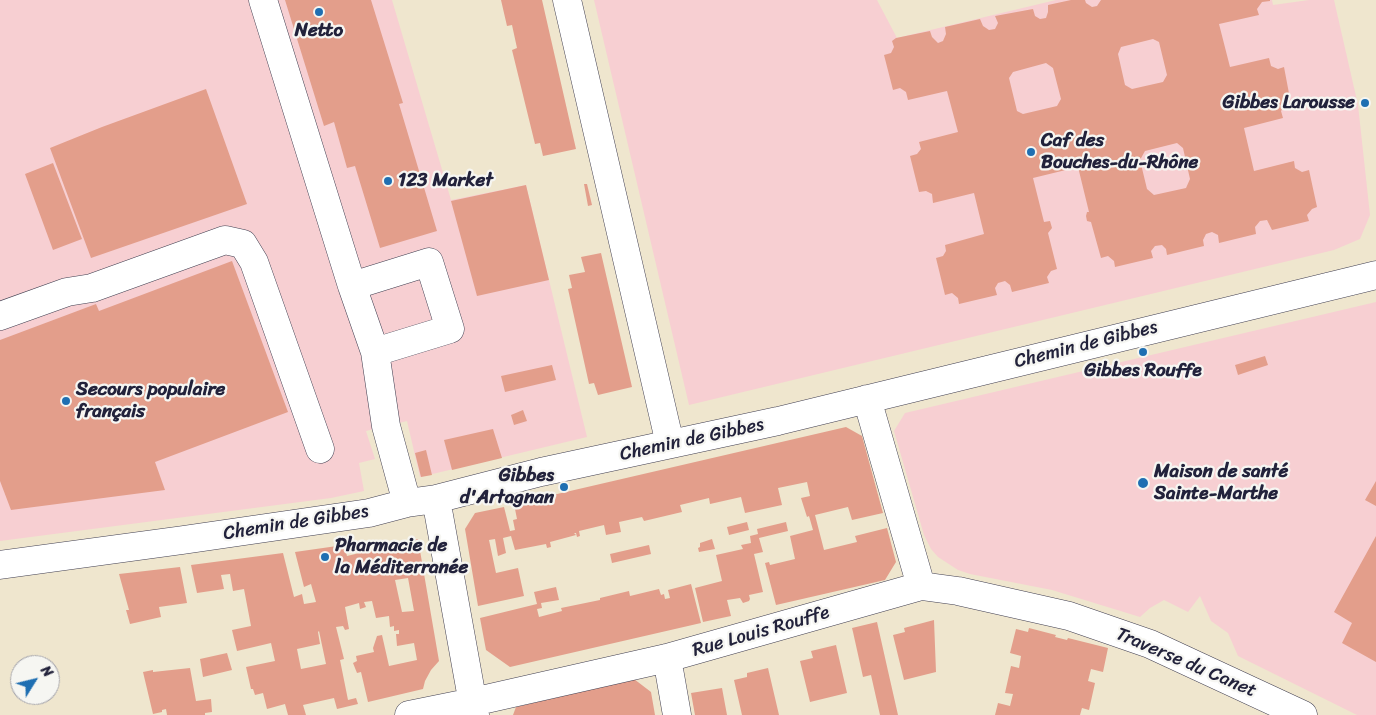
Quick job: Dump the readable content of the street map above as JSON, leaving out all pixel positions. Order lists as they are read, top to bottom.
{
  "streets": {
    "street": ["Chemin de Gibbes", "Rue Louis Rouffe", "Traverse du Canet"]
  },
  "crossings": [
    ["Rue Louis Rouffe", "Traverse du Canet"]
  ],
  "places": [
    "Netto",
    "Gibbes Larousse",
    "Caf des Bouches-du-Rhône",
    "123 Market",
    "Gibbes Rouffe",
    "Secours populaire français",
    "Maison de santé Sainte-Marthe",
    "Gibbes d'Artagnan",
    "Pharmacie de la Méditerranée"
  ],
  "north": "top right"
}
